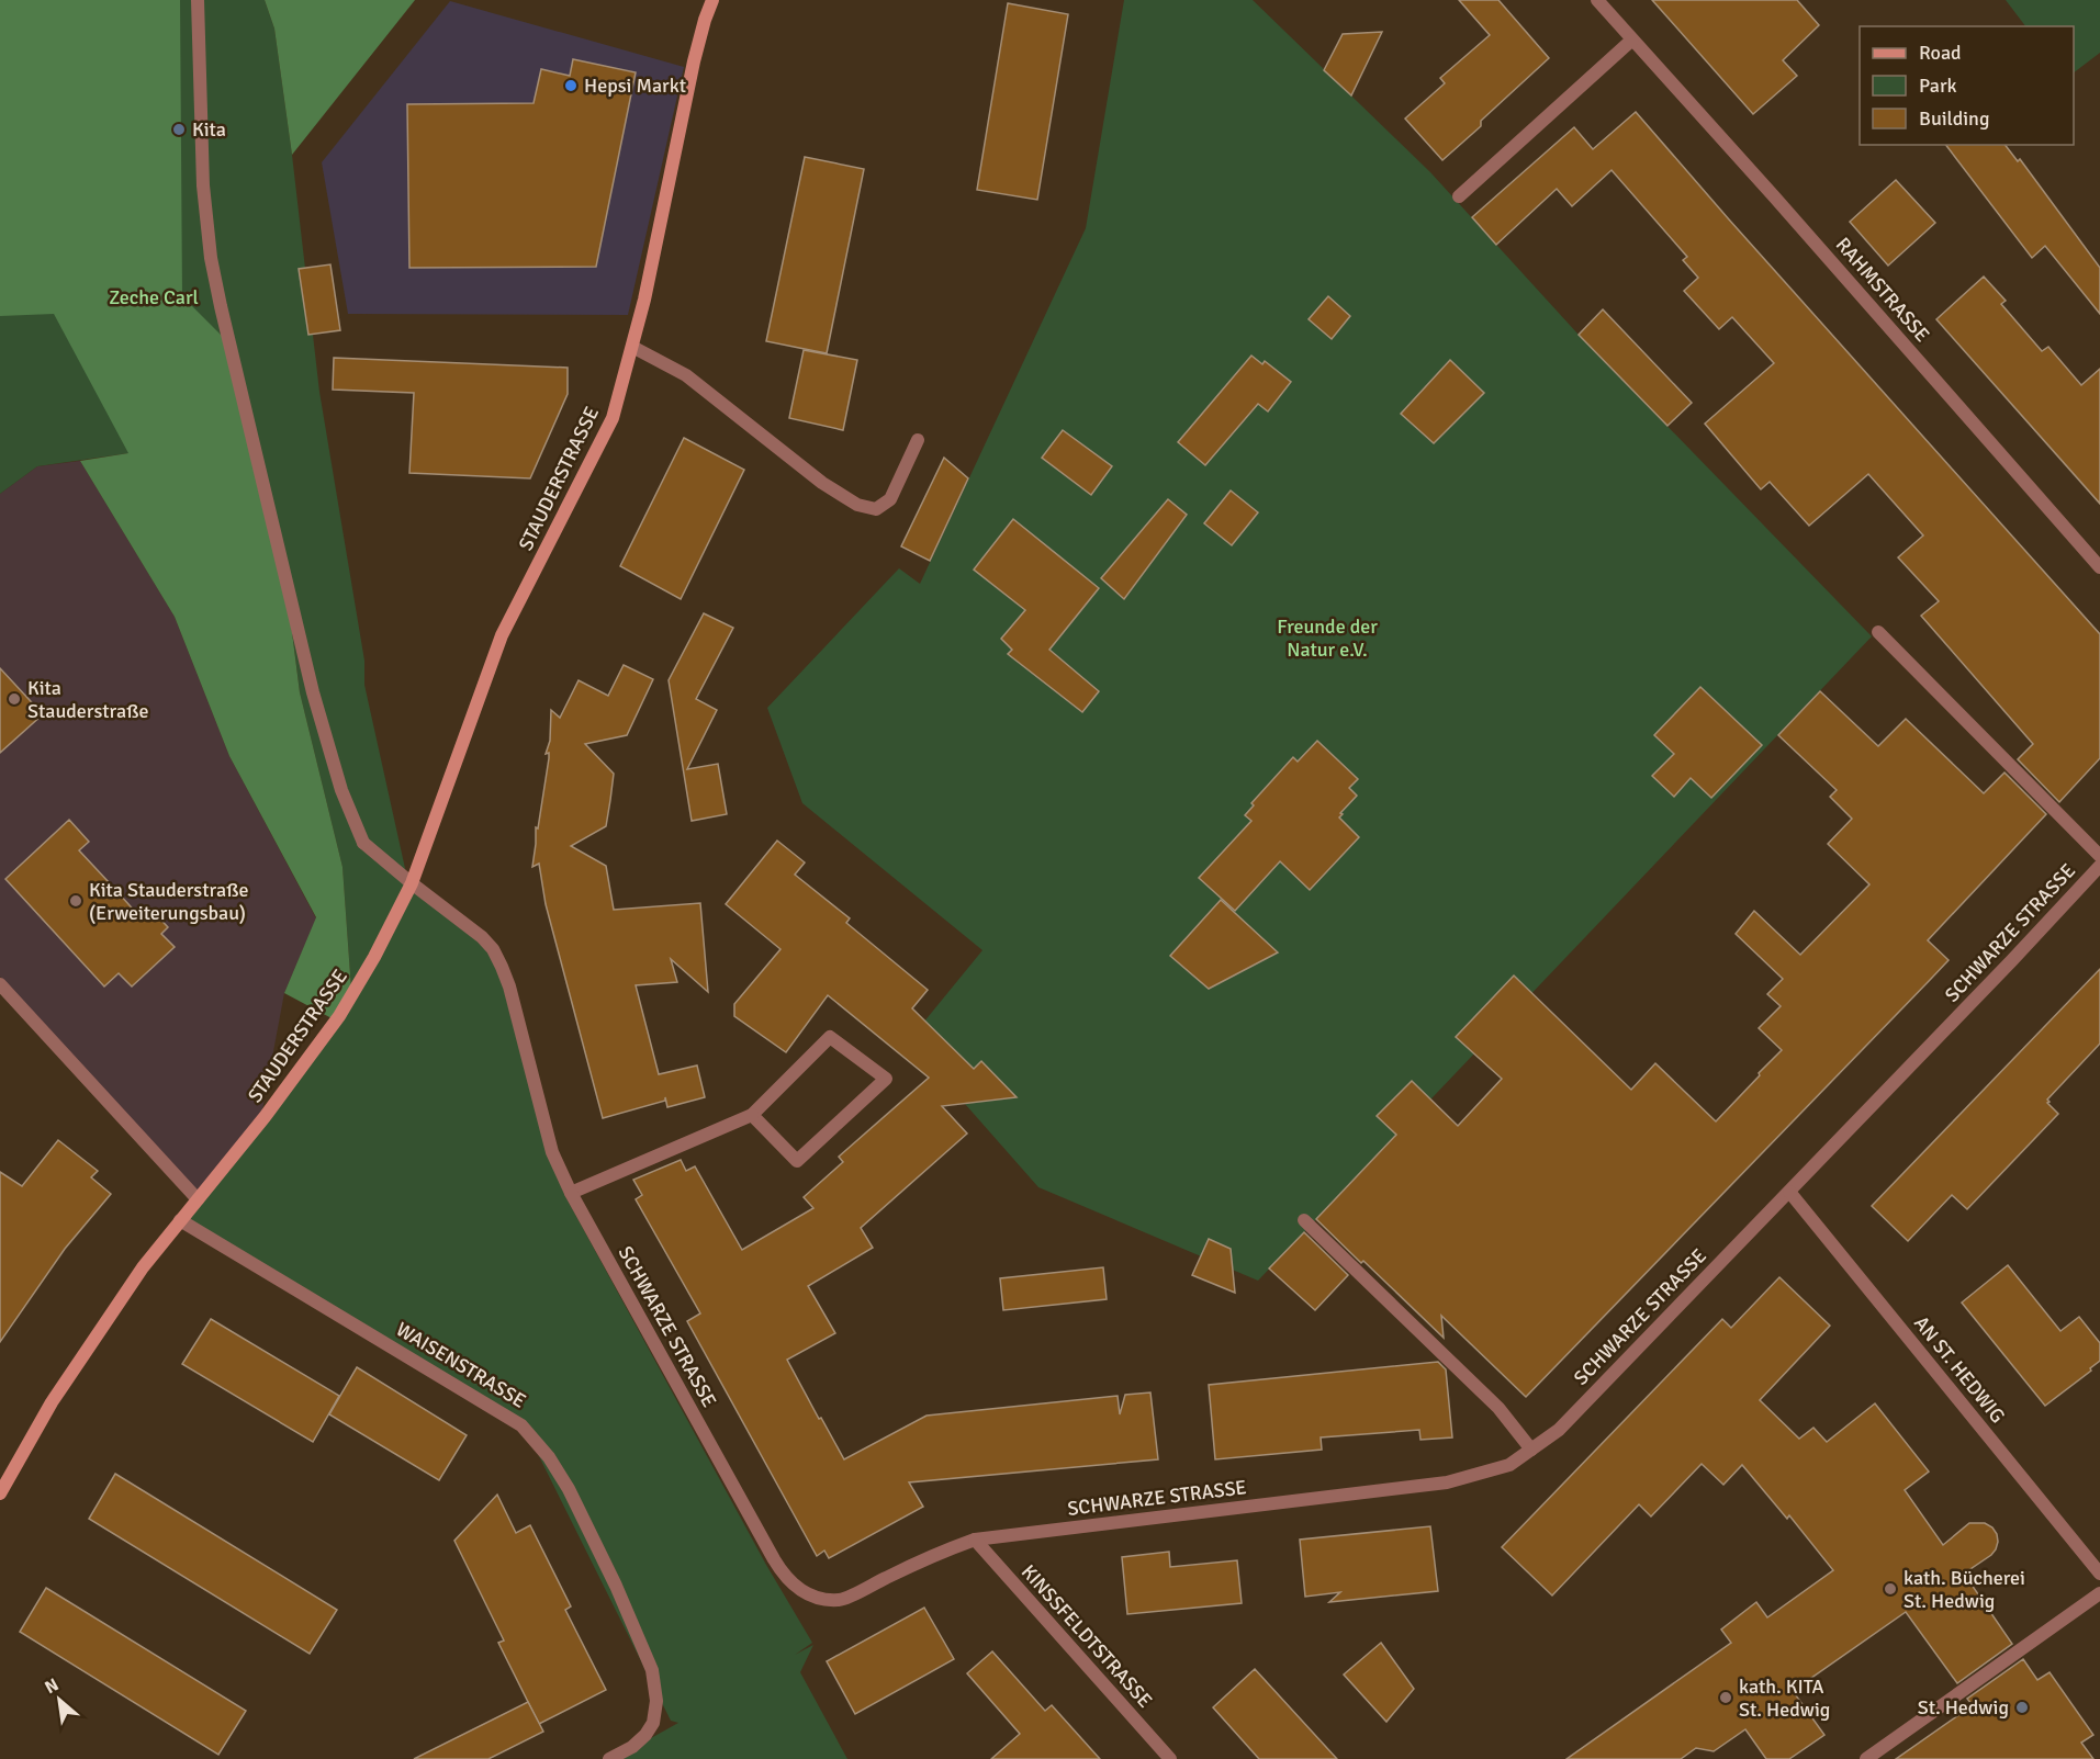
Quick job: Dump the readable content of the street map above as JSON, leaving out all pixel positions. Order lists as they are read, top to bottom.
{
  "streets": {
    "main road": ["STAUDERSTRASSE"],
    "street": [
      "RAHMSTRASSE",
      "SCHWARZE STRASSE",
      "WAISENSTRASSE",
      "AN ST. HEDWIG",
      "KINSSFELDTSTRASSE"
    ]
  },
  "crossings": [
    ["STAUDERSTRASSE", "SCHWARZE STRASSE"],
    ["STAUDERSTRASSE", "WAISENSTRASSE"],
    ["SCHWARZE STRASSE", "AN ST. HEDWIG"],
    ["SCHWARZE STRASSE", "KINSSFELDTSTRASSE"]
  ],
  "parks": ["Zeche Carl", "Freunde der Natur e.V."],
  "places": [
    "Hepsi Markt",
    "Kita",
    "Kita Stauderstraße",
    "Kita Stauderstraße (Erweiterungsbau)",
    "kath. Bücherei St. Hedwig",
    "kath. KITA St. Hedwig",
    "St. Hedwig"
  ],
  "legend": ["Road", "Park", "Building"],
  "north": "top left"
}
